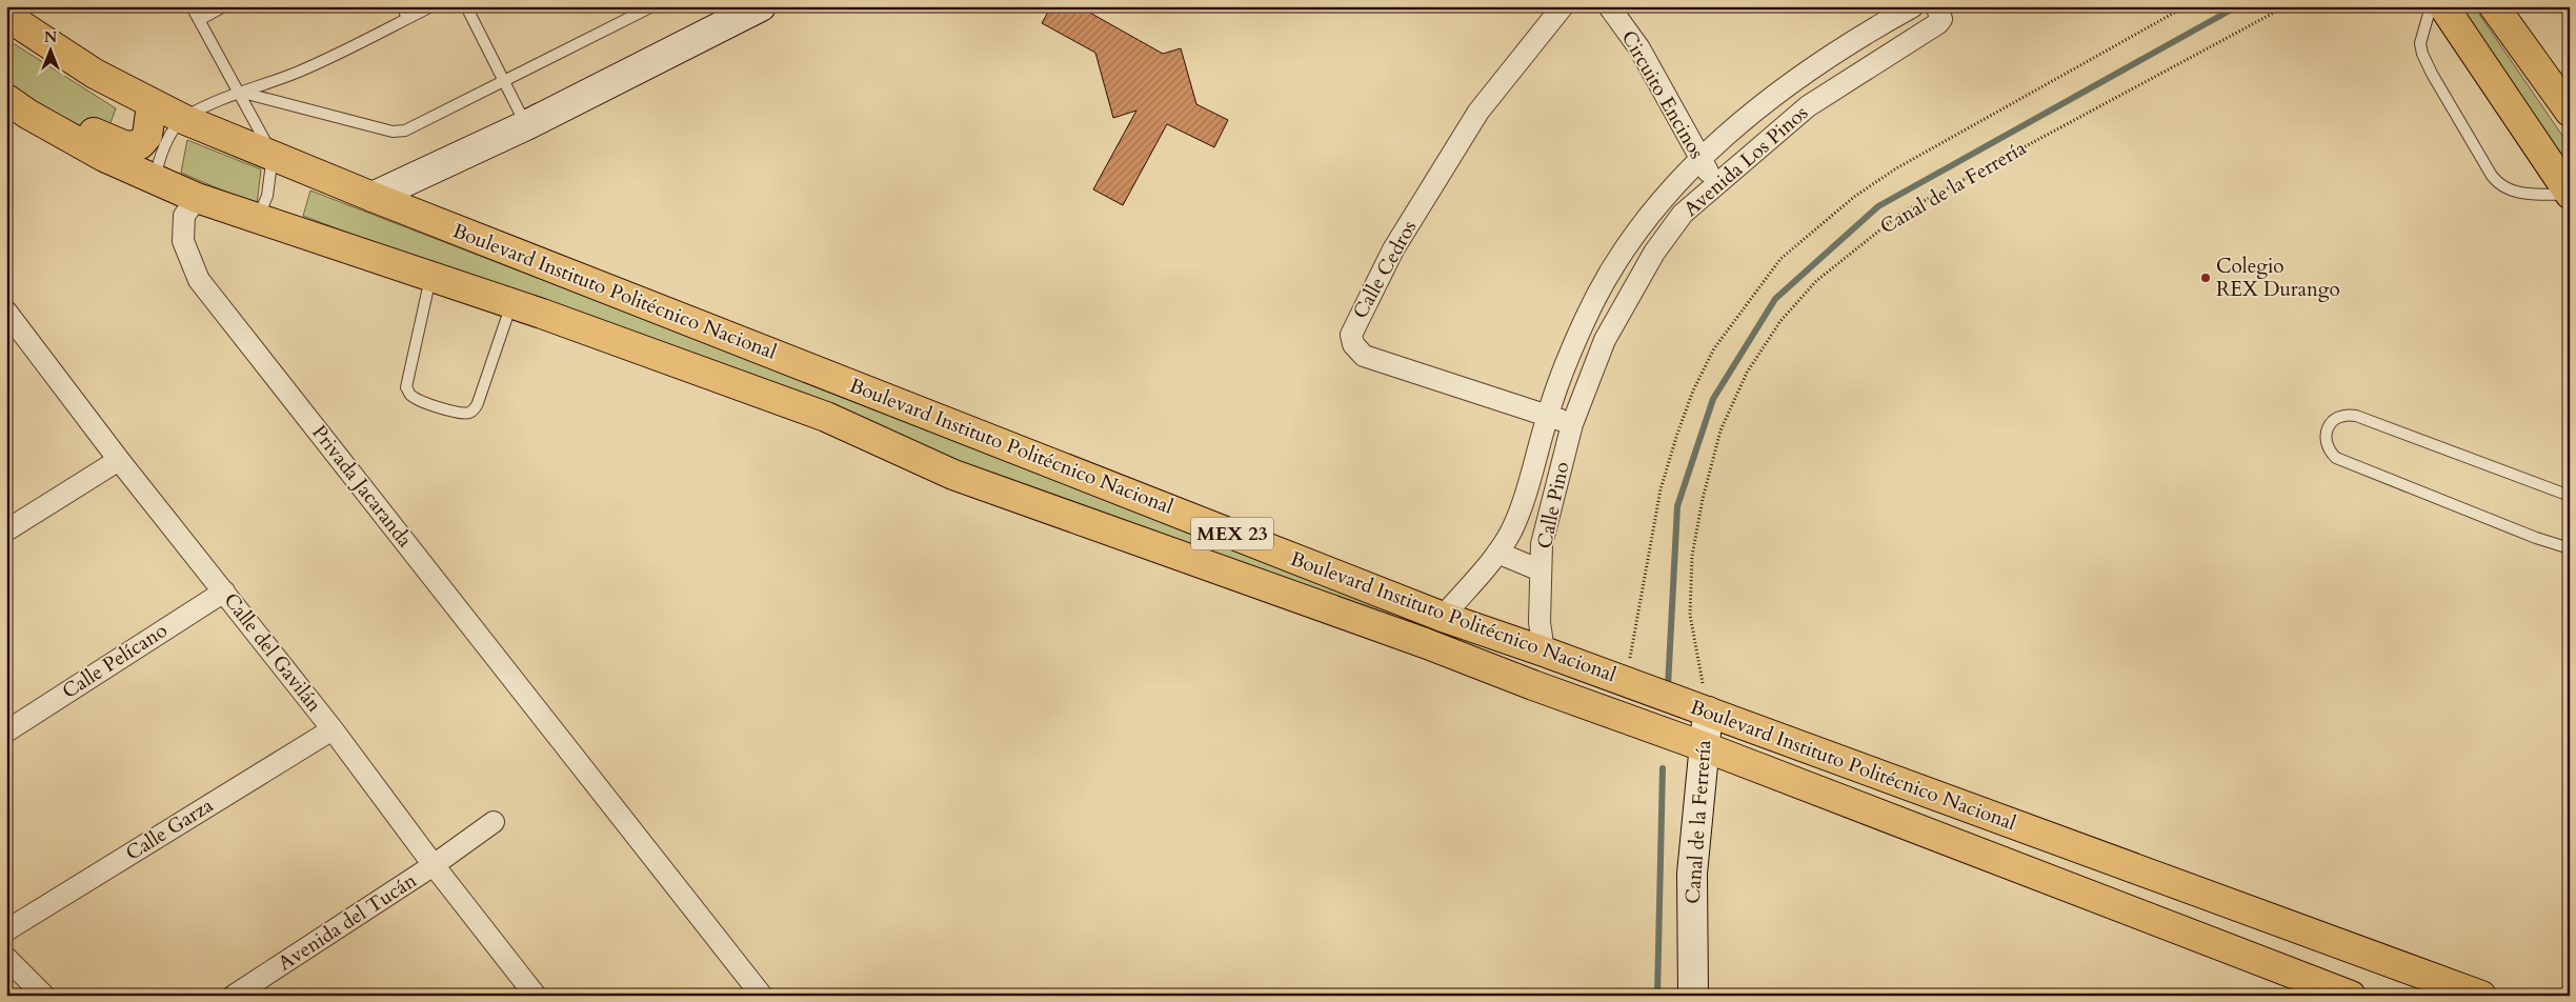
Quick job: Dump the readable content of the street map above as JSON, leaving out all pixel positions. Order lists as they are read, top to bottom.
{
  "streets": {
    "main road": ["Boulevard Instituto Politécnico Nacional", "MEX 23"],
    "street": [
      "Circuito Encinos",
      "Avenida Los Pinos",
      "Canal de la Ferrería",
      "Calle Cedros",
      "Privada Jacaranda",
      "Calle Pino",
      "Calle del Gavilán",
      "Calle Pelícano",
      "Calle Garza",
      "Avenida del Tucán"
    ]
  },
  "crossings": [
    ["Circuito Encinos", "Avenida Los Pinos"],
    ["Avenida Los Pinos", "Calle Cedros"],
    ["Avenida Los Pinos", "Calle Pino"],
    ["Canal de la Ferrería", "Boulevard Instituto Politécnico Nacional"],
    ["Calle Cedros", "Calle Pino"],
    ["Boulevard Instituto Politécnico Nacional", "Privada Jacaranda"],
    ["Boulevard Instituto Politécnico Nacional", "Calle Pino"],
    ["Calle del Gavilán", "Calle Pelícano"],
    ["Calle del Gavilán", "Calle Garza"],
    ["Calle del Gavilán", "Avenida del Tucán"]
  ],
  "places": ["Colegio REX Durango"],
  "north": "top"
}
